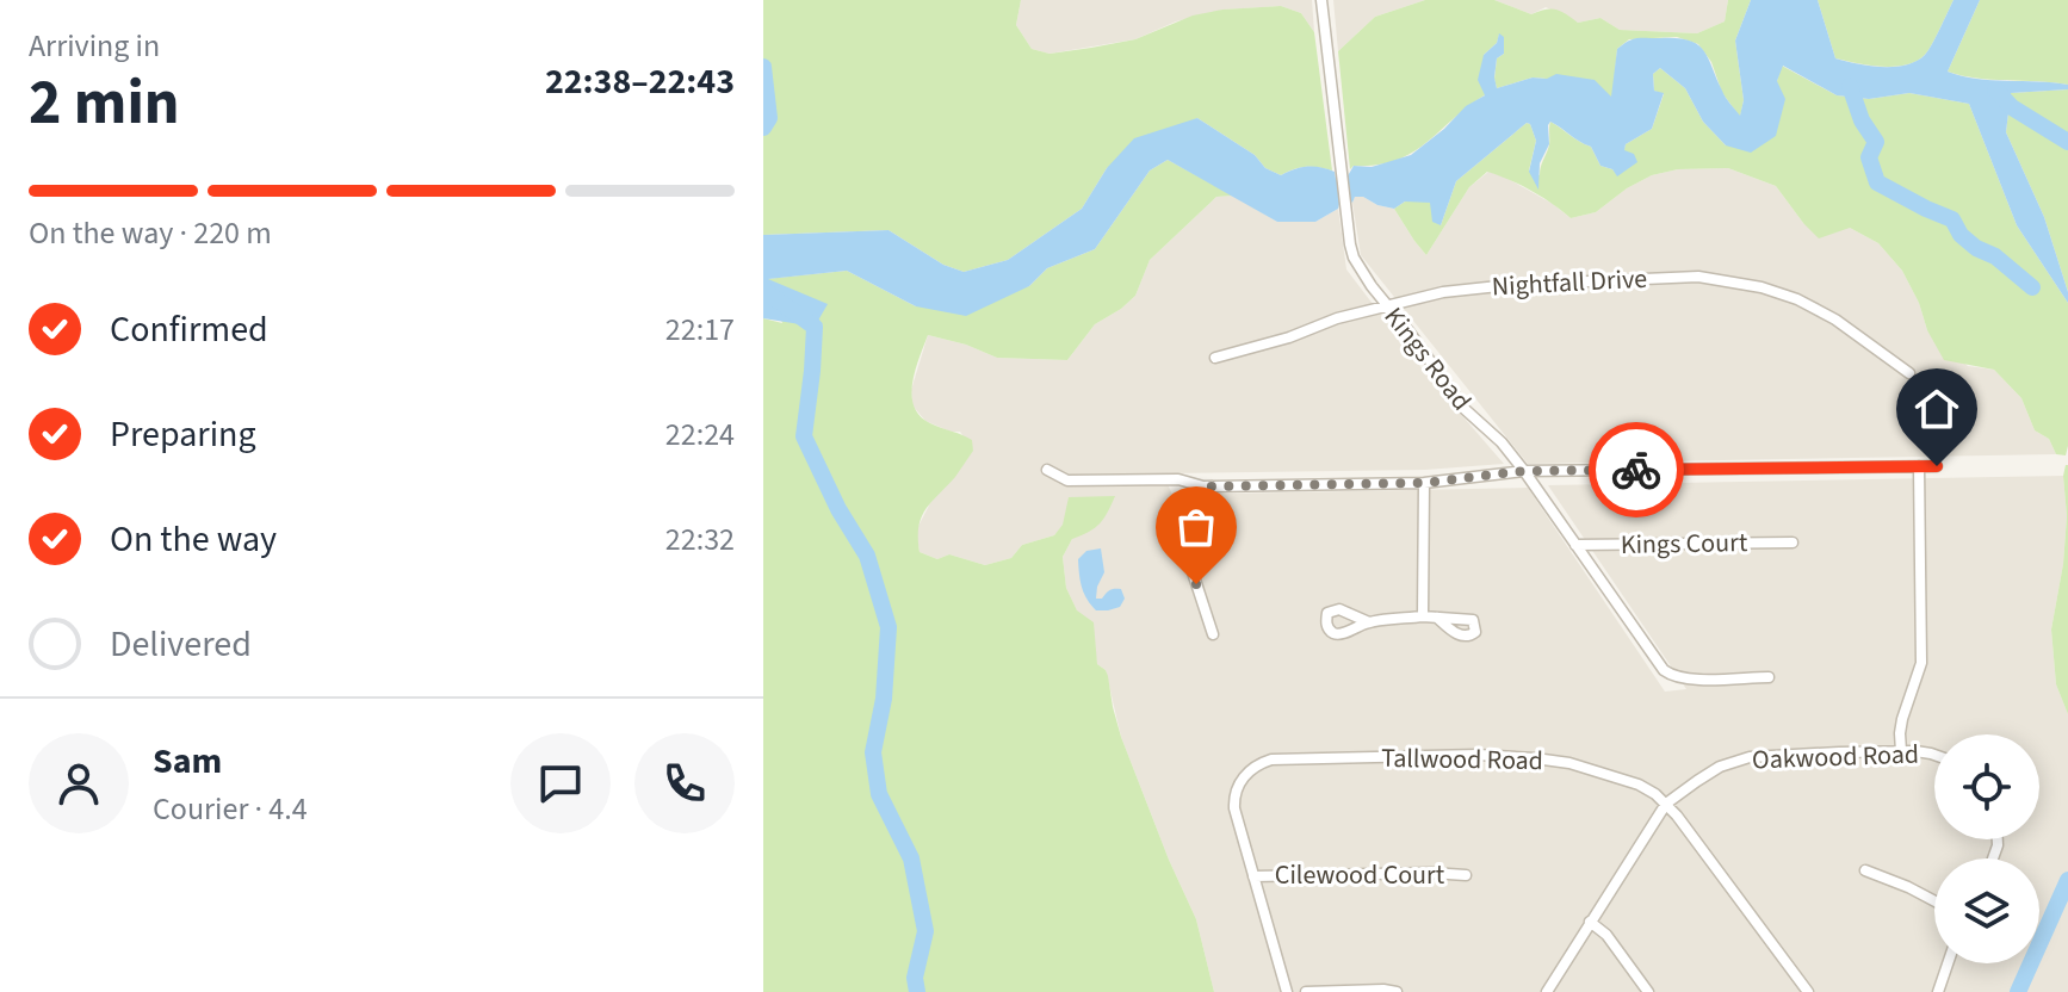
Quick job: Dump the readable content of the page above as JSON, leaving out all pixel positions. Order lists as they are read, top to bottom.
{
  "streets": {
    "street": [
      "Nightfall Drive",
      "Kings Road",
      "Kings Court",
      "Oakwood Road",
      "Tallwood Road",
      "Cilewood Court"
    ]
  },
  "crossings": [
    ["Nightfall Drive", "Kings Road"],
    ["Kings Road", "Kings Court"],
    ["Oakwood Road", "Tallwood Road"],
    ["Tallwood Road", "Cilewood Court"]
  ],
  "page": {
    "heading": ["2 min", "Arriving in", "22:38–22:43"],
    "panel": ["Sam", "Courier · 4.4"],
    "bar": "On the way · 220 m",
    "list": [
      ["Confirmed", "22:17"],
      ["Preparing", "22:24"],
      ["On the way", "22:32"],
      "Delivered"
    ]
  }
}
